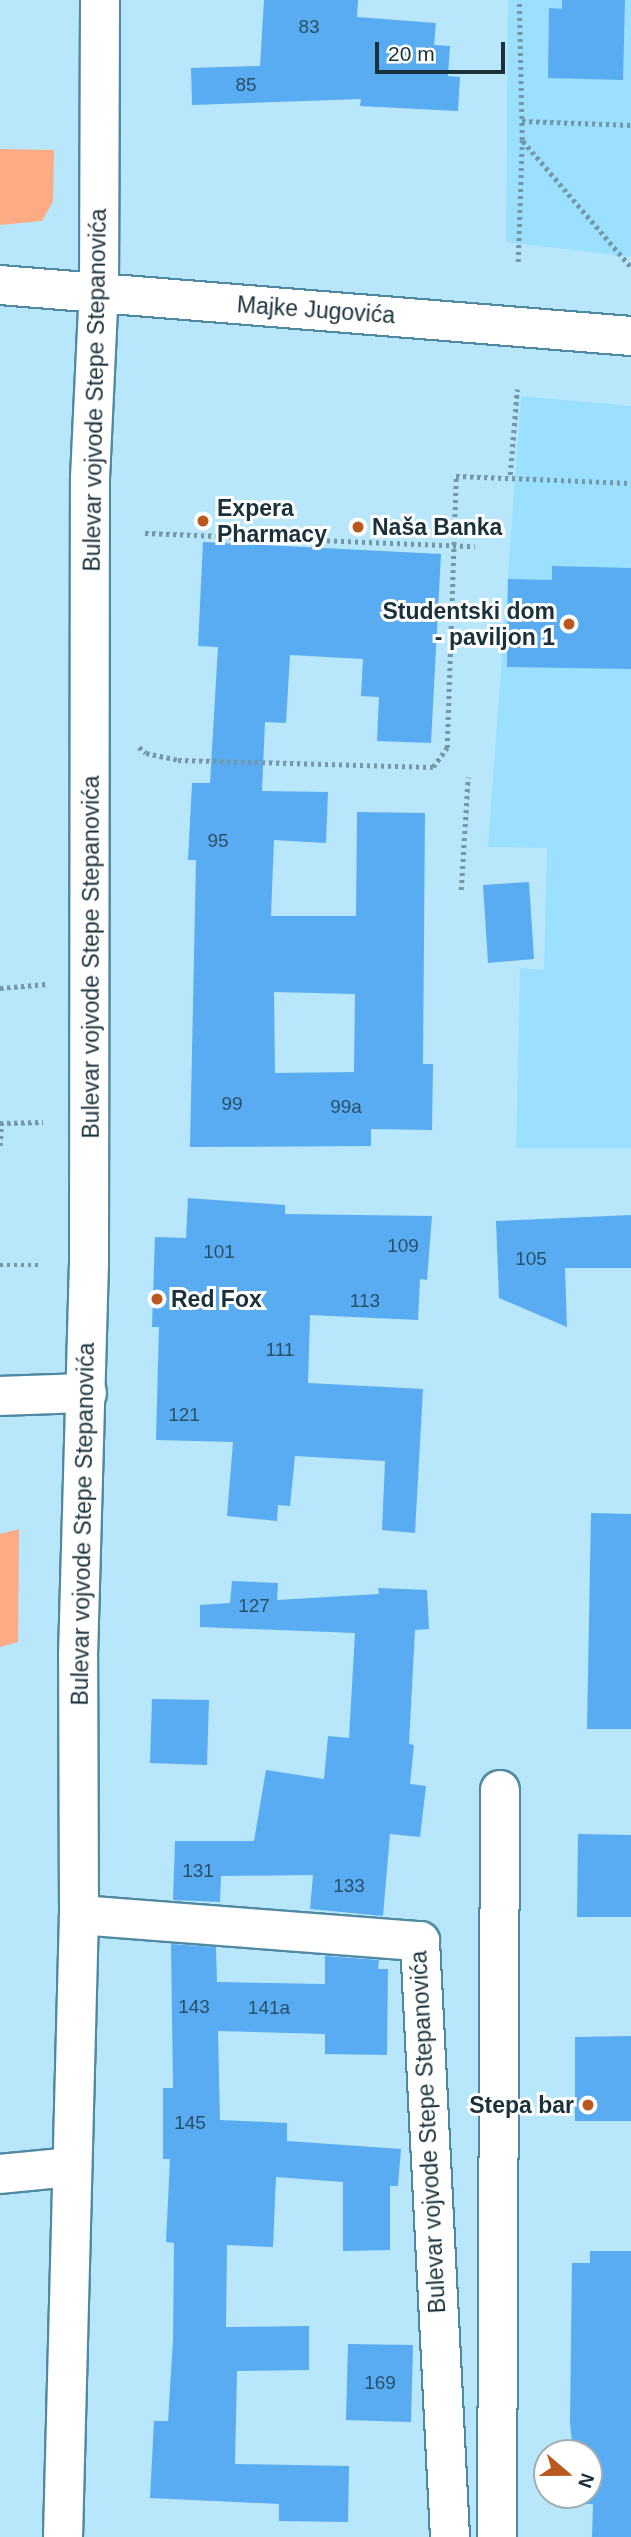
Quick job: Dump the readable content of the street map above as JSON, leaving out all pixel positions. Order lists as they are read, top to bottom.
{
  "streets": {
    "street": ["Majke Jugovića", "Bulevar vojvode Stepe Stepanovića"]
  },
  "crossings": [
    ["Majke Jugovića", "Bulevar vojvode Stepe Stepanovića"]
  ],
  "places": [
    "Expera Pharmacy",
    "Naša Banka",
    "Studentski dom - paviljon 1",
    "Red Fox",
    "Stepa bar"
  ],
  "house_numbers": [
    "83",
    "85",
    "95",
    "99",
    "99a",
    "109",
    "101",
    "105",
    "113",
    "111",
    "121",
    "127",
    "131",
    "133",
    "143",
    "141a",
    "145",
    "169"
  ],
  "scale_bar": "20 m",
  "north": "right"
}
